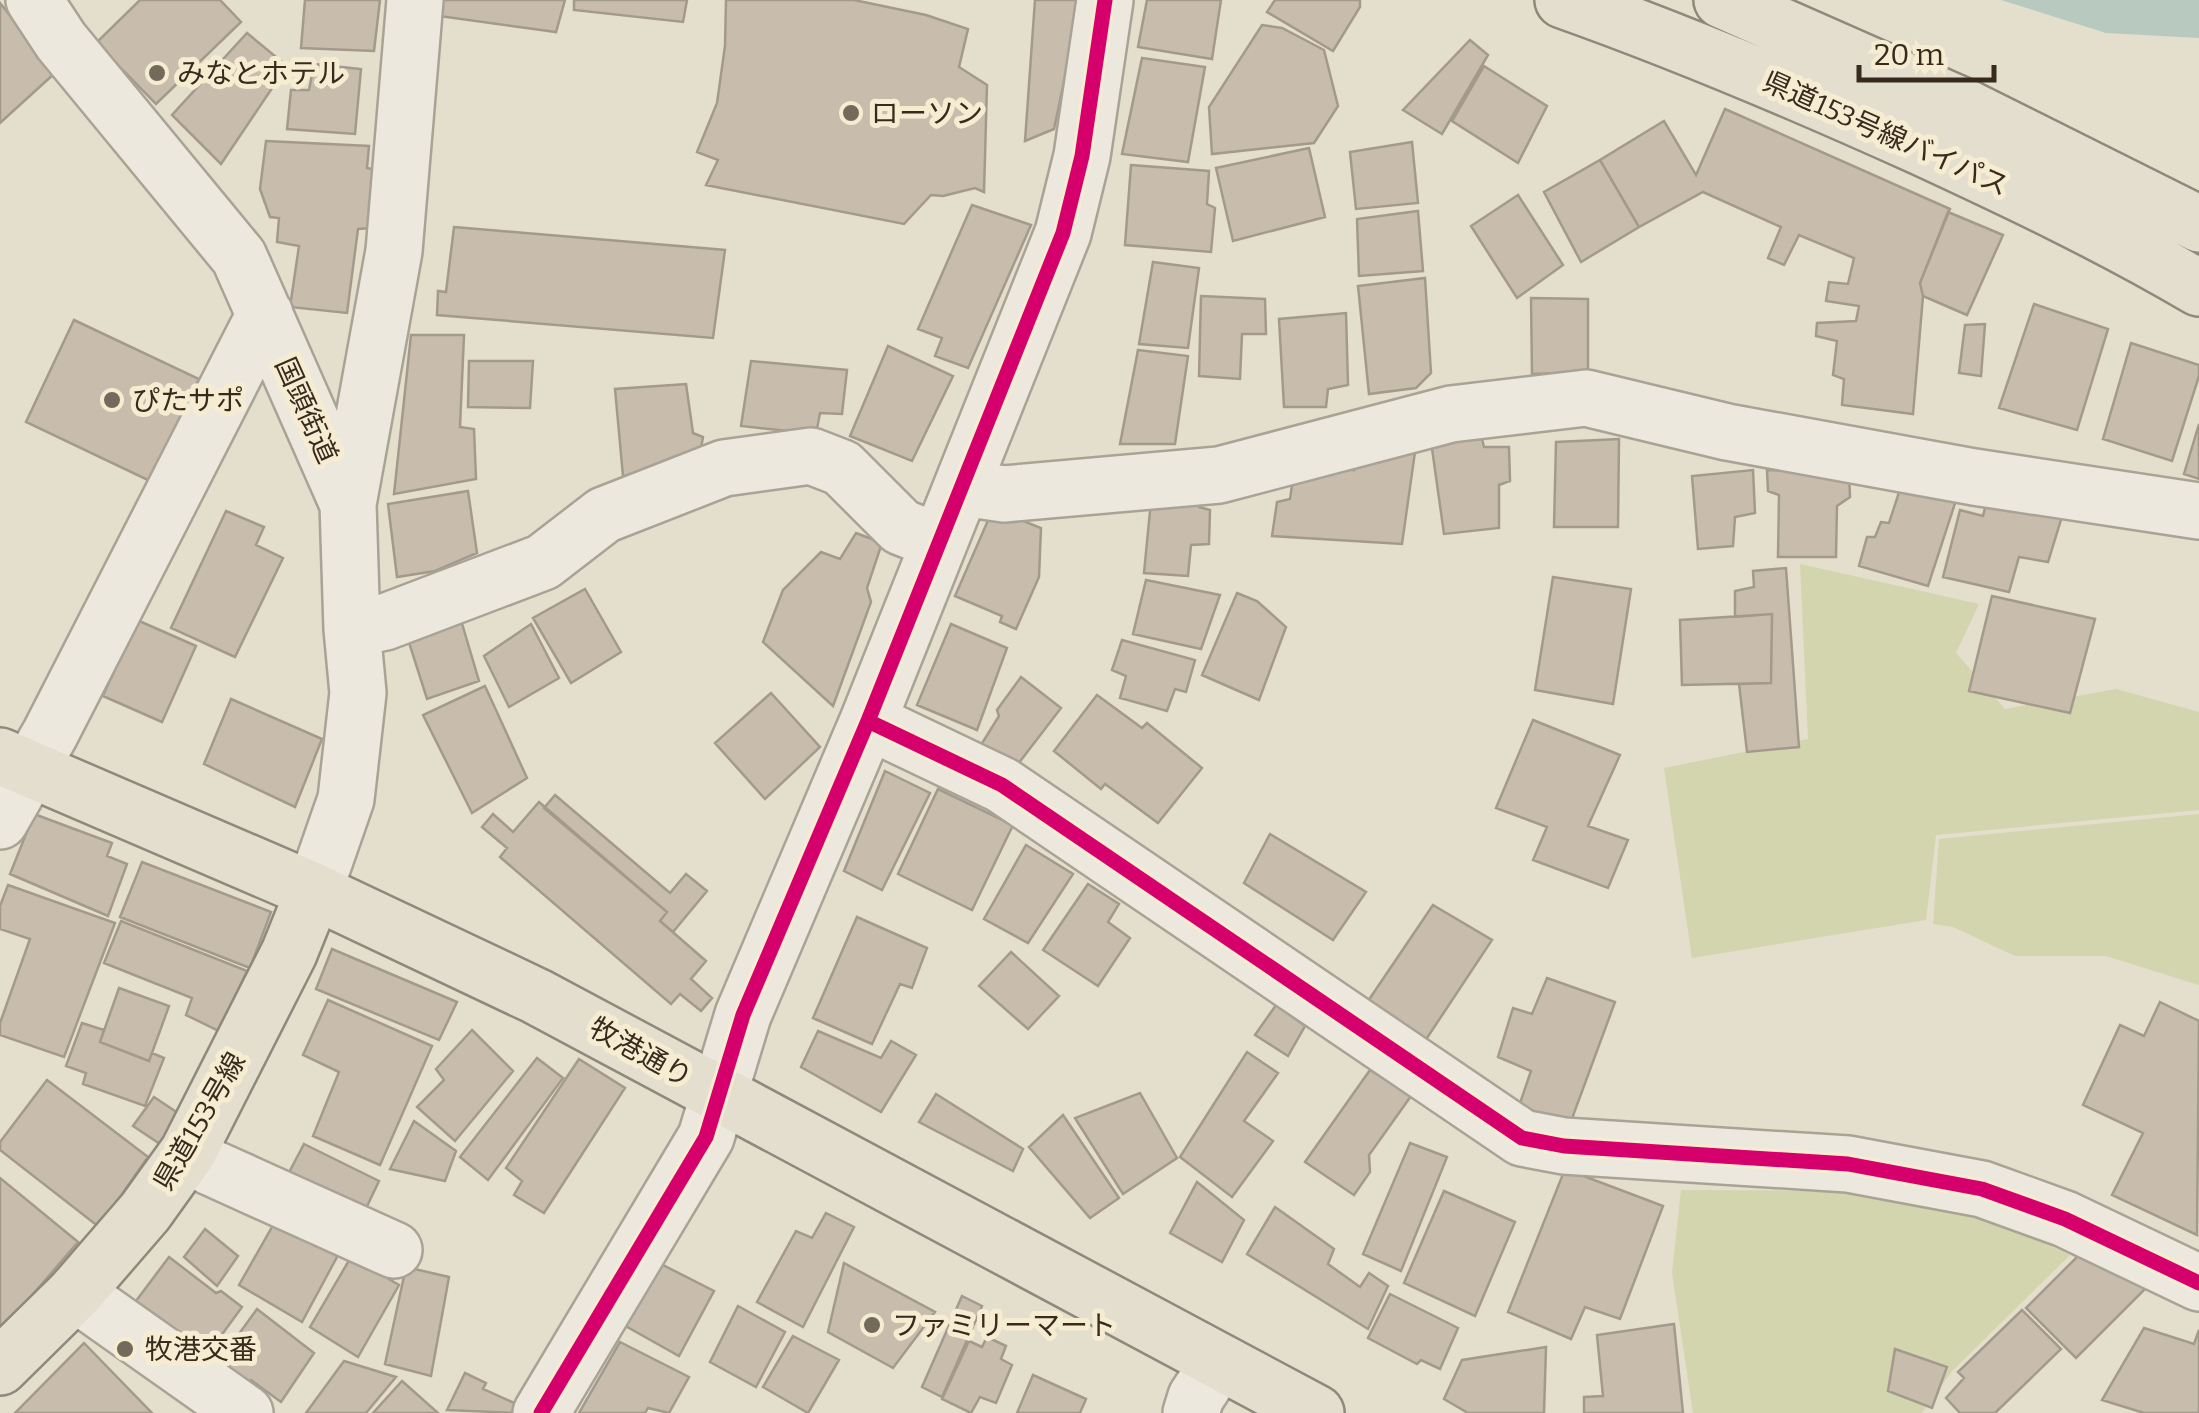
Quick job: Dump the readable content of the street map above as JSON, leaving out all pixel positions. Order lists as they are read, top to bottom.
{
  "streets": {
    "main road": ["県道153号線バイパス", "牧港通り", "県道153号線"],
    "street": ["国頭街道"]
  },
  "crossings": [
    ["国頭街道", "牧港通り"],
    ["国頭街道", "県道153号線"],
    ["牧港通り", "県道153号線"]
  ],
  "places": [
    "みなとホテル",
    "ローソン",
    "ぴたサポ",
    "ファミリーマート",
    "牧港交番"
  ],
  "scale_bar": "20 m"
}
